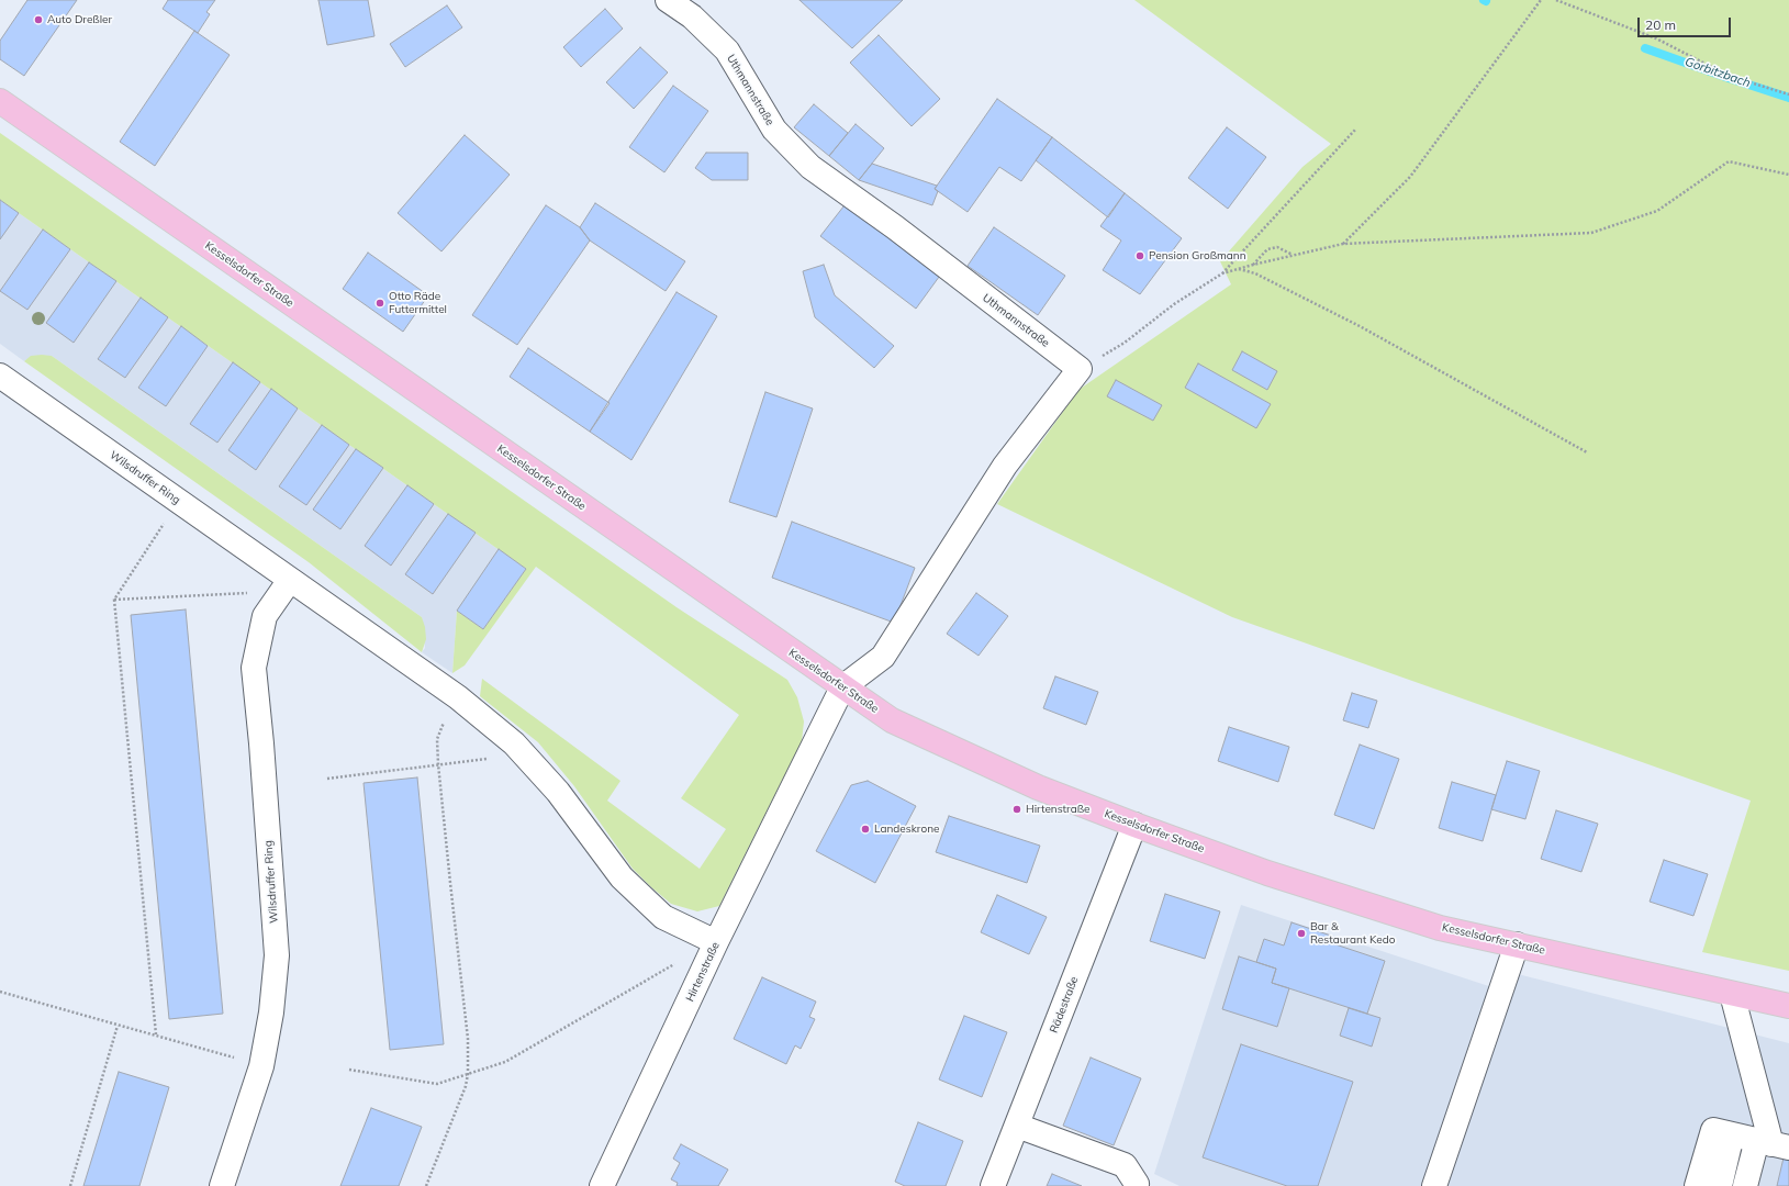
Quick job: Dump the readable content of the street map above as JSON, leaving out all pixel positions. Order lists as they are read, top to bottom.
{
  "streets": {
    "main road": ["Kesselsdorfer Straße"],
    "street": [
      "Uthmannstraße",
      "Wilsdruffer Ring",
      "Hirtenstraße",
      "Rädestraße"
    ]
  },
  "crossings": [
    ["Kesselsdorfer Straße", "Hirtenstraße"],
    ["Kesselsdorfer Straße", "Rädestraße"],
    ["Wilsdruffer Ring", "Hirtenstraße"]
  ],
  "water": ["Gorbitzbach"],
  "places": [
    "Auto Dreßler",
    "Pension Großmann",
    "Otto Räde Futtermittel",
    "Hirtenstraße",
    "Landeskrone",
    "Bar & Restaurant Kedo"
  ],
  "scale_bar": "20 m"
}
